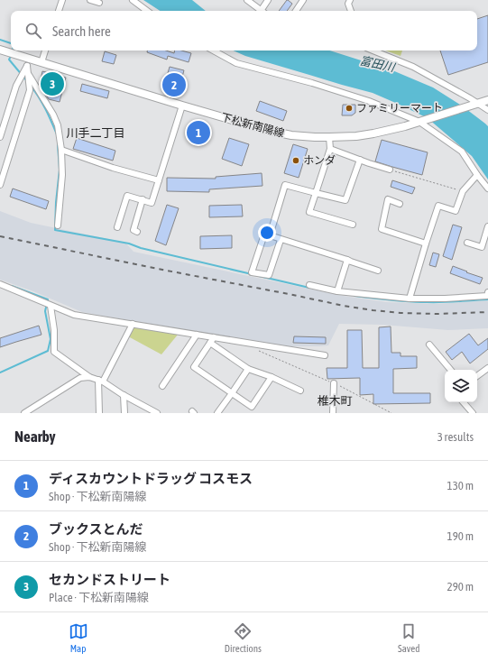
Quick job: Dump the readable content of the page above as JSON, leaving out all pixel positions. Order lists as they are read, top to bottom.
{
  "streets": {
    "main road": ["下松新南陽線"]
  },
  "districts": ["川手二丁目", "椎木町"],
  "water": ["富田川"],
  "places": ["ファミリーマート", "ホンダ"],
  "page": {
    "search": "Search here",
    "pins": ["3", "2", "1"],
    "heading": ["Nearby", "3 results"],
    "list": [
      {
        "mark": "1",
        "name": "ディスカウントドラッグ コスモス",
        "note": "Shop · 下松新南陽線",
        "value": "130 m"
      },
      {
        "mark": "2",
        "name": "ブックスとんだ",
        "note": "Shop · 下松新南陽線",
        "value": "190 m"
      },
      {
        "mark": "3",
        "name": "セカンドストリート",
        "note": "Place · 下松新南陽線",
        "value": "290 m"
      }
    ],
    "nav": ["Map", "Directions", "Saved"]
  }
}
